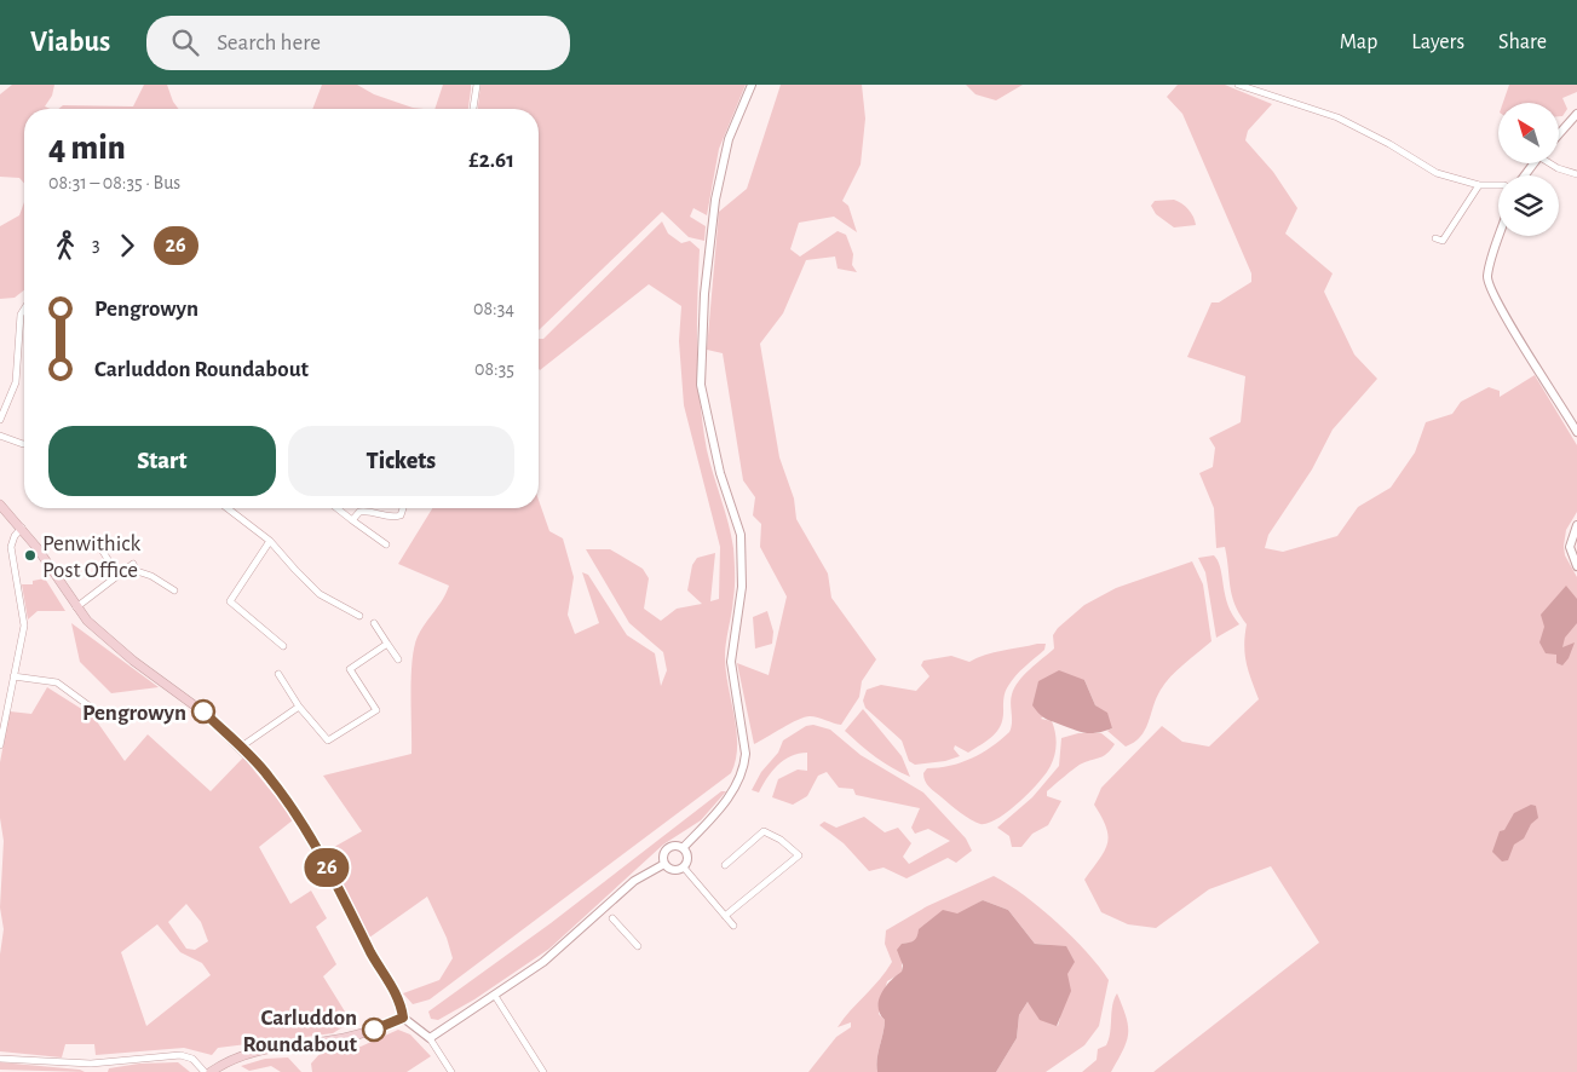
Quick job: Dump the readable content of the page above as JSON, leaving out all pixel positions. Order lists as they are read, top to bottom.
{
  "places": ["Penwithick Post Office", "Pengrowyn", "Carluddon Roundabout"],
  "lines": ["bus line 26"],
  "north": "top left",
  "page": {
    "header": "Viabus",
    "search": "Search here",
    "nav": ["Map", "Layers", "Share"],
    "on_map": "26",
    "heading": ["4 min", "08:31 – 08:35 · Bus", "£2.61"],
    "legs": ["3", "26"],
    "list": [
      {
        "name": "Pengrowyn",
        "value": "08:34"
      },
      {
        "name": "Carluddon Roundabout",
        "value": "08:35"
      }
    ],
    "buttons": ["Start", "Tickets"]
  }
}
